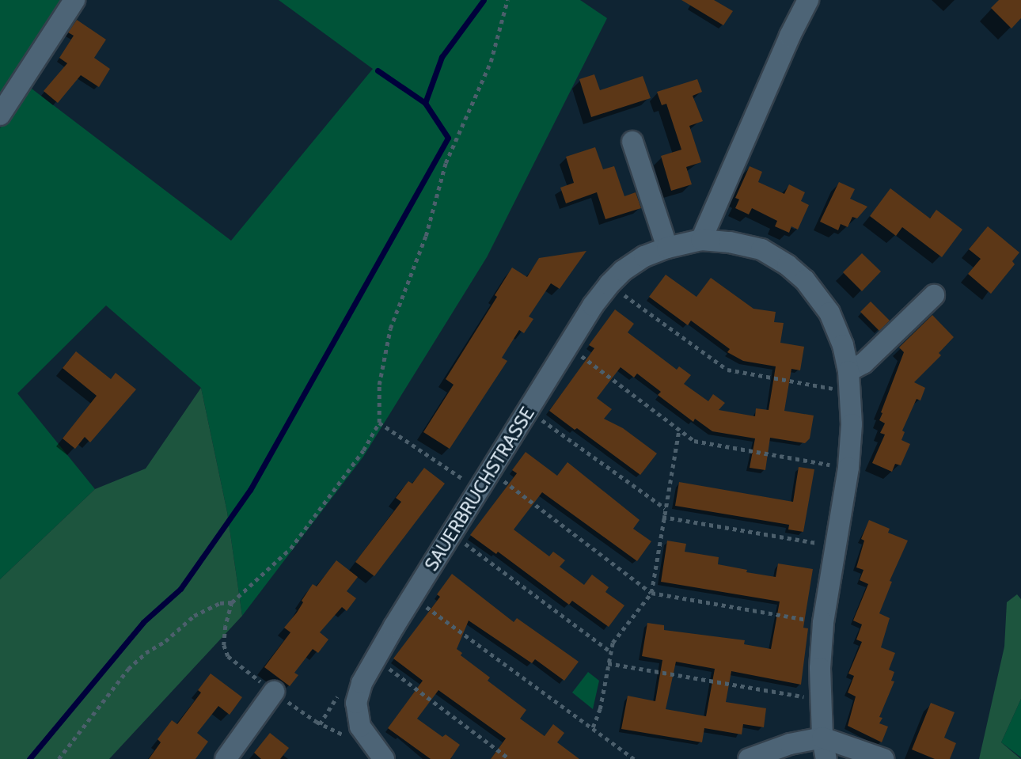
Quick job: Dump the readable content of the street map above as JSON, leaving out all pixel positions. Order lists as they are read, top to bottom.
{
  "streets": {
    "street": ["SAUERBRUCHSTRASSE"]
  }
}
